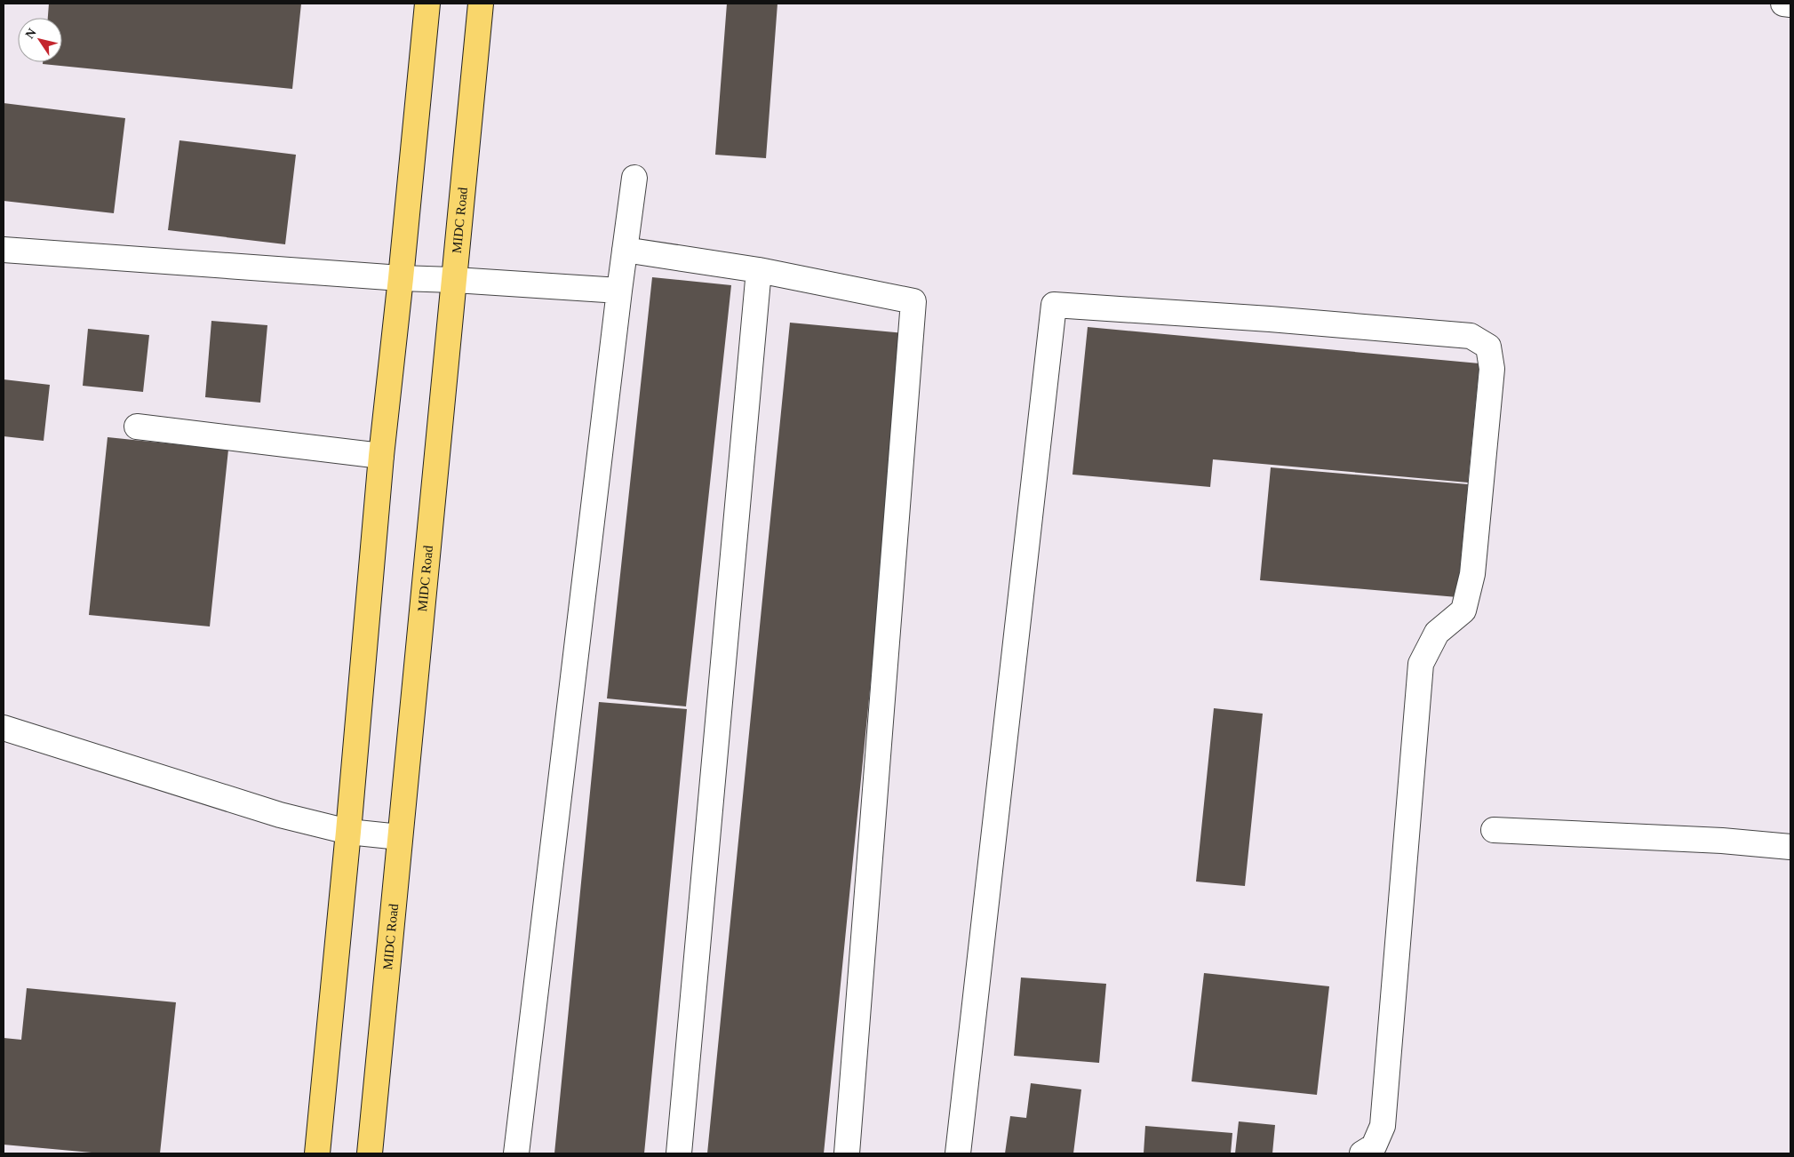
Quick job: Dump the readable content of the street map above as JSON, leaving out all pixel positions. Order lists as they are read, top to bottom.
{
  "streets": {
    "main road": ["MIDC Road"]
  },
  "north": "top left"
}
